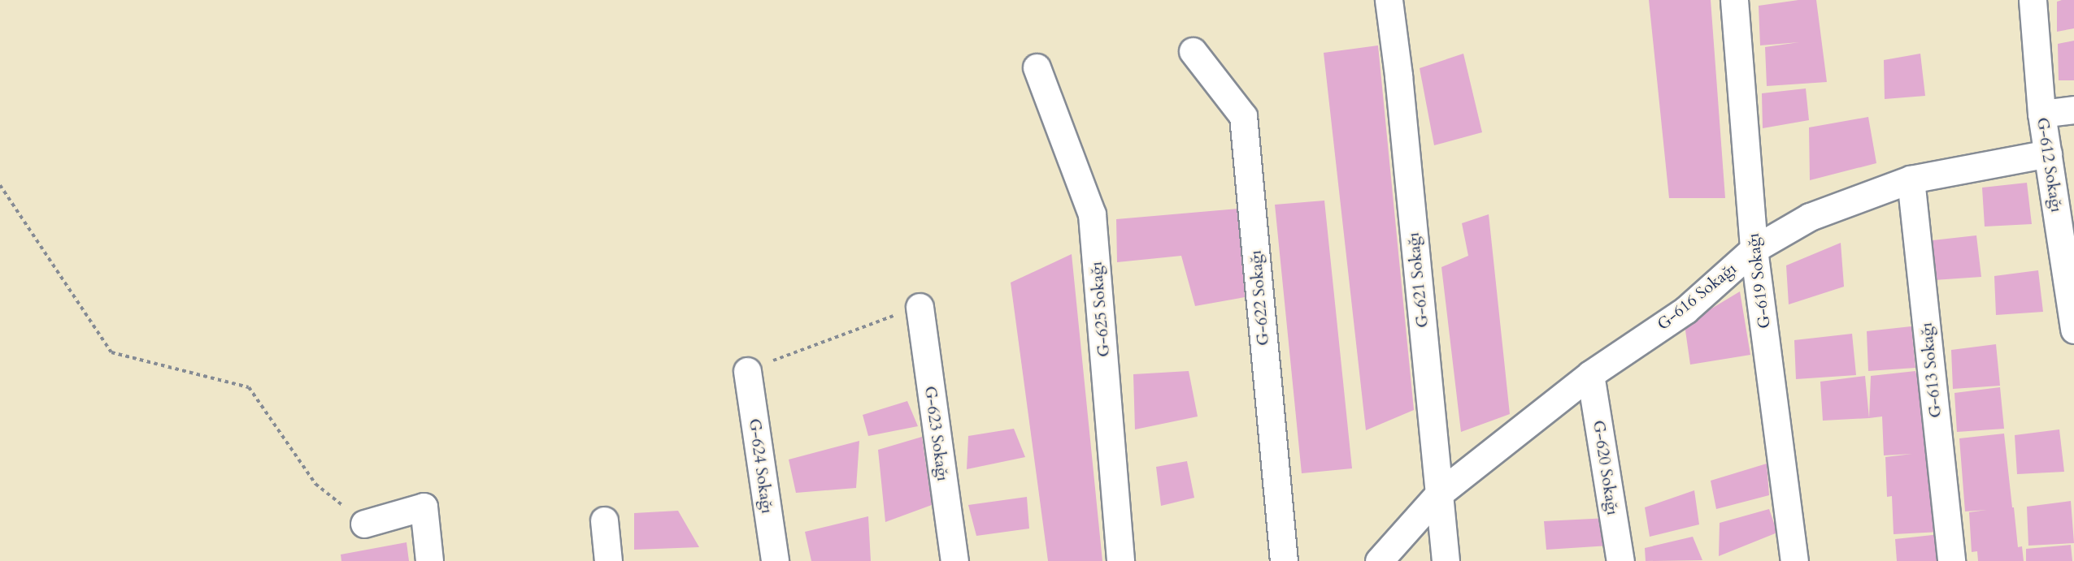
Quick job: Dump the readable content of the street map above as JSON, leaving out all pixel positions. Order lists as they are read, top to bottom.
{
  "streets": {
    "street": [
      "G-612 Sokağı",
      "G-621 Sokağı",
      "G-619 Sokağı",
      "G-616 Sokağı",
      "G-622 Sokağı",
      "G-625 Sokağı",
      "G-613 Sokağı",
      "G-623 Sokağı",
      "G-624 Sokağı",
      "G-620 Sokağı"
    ]
  },
  "crossings": [
    ["G-612 Sokağı", "G-616 Sokağı"],
    ["G-621 Sokağı", "G-616 Sokağı"],
    ["G-619 Sokağı", "G-616 Sokağı"],
    ["G-616 Sokağı", "G-613 Sokağı"],
    ["G-616 Sokağı", "G-620 Sokağı"]
  ]
}
